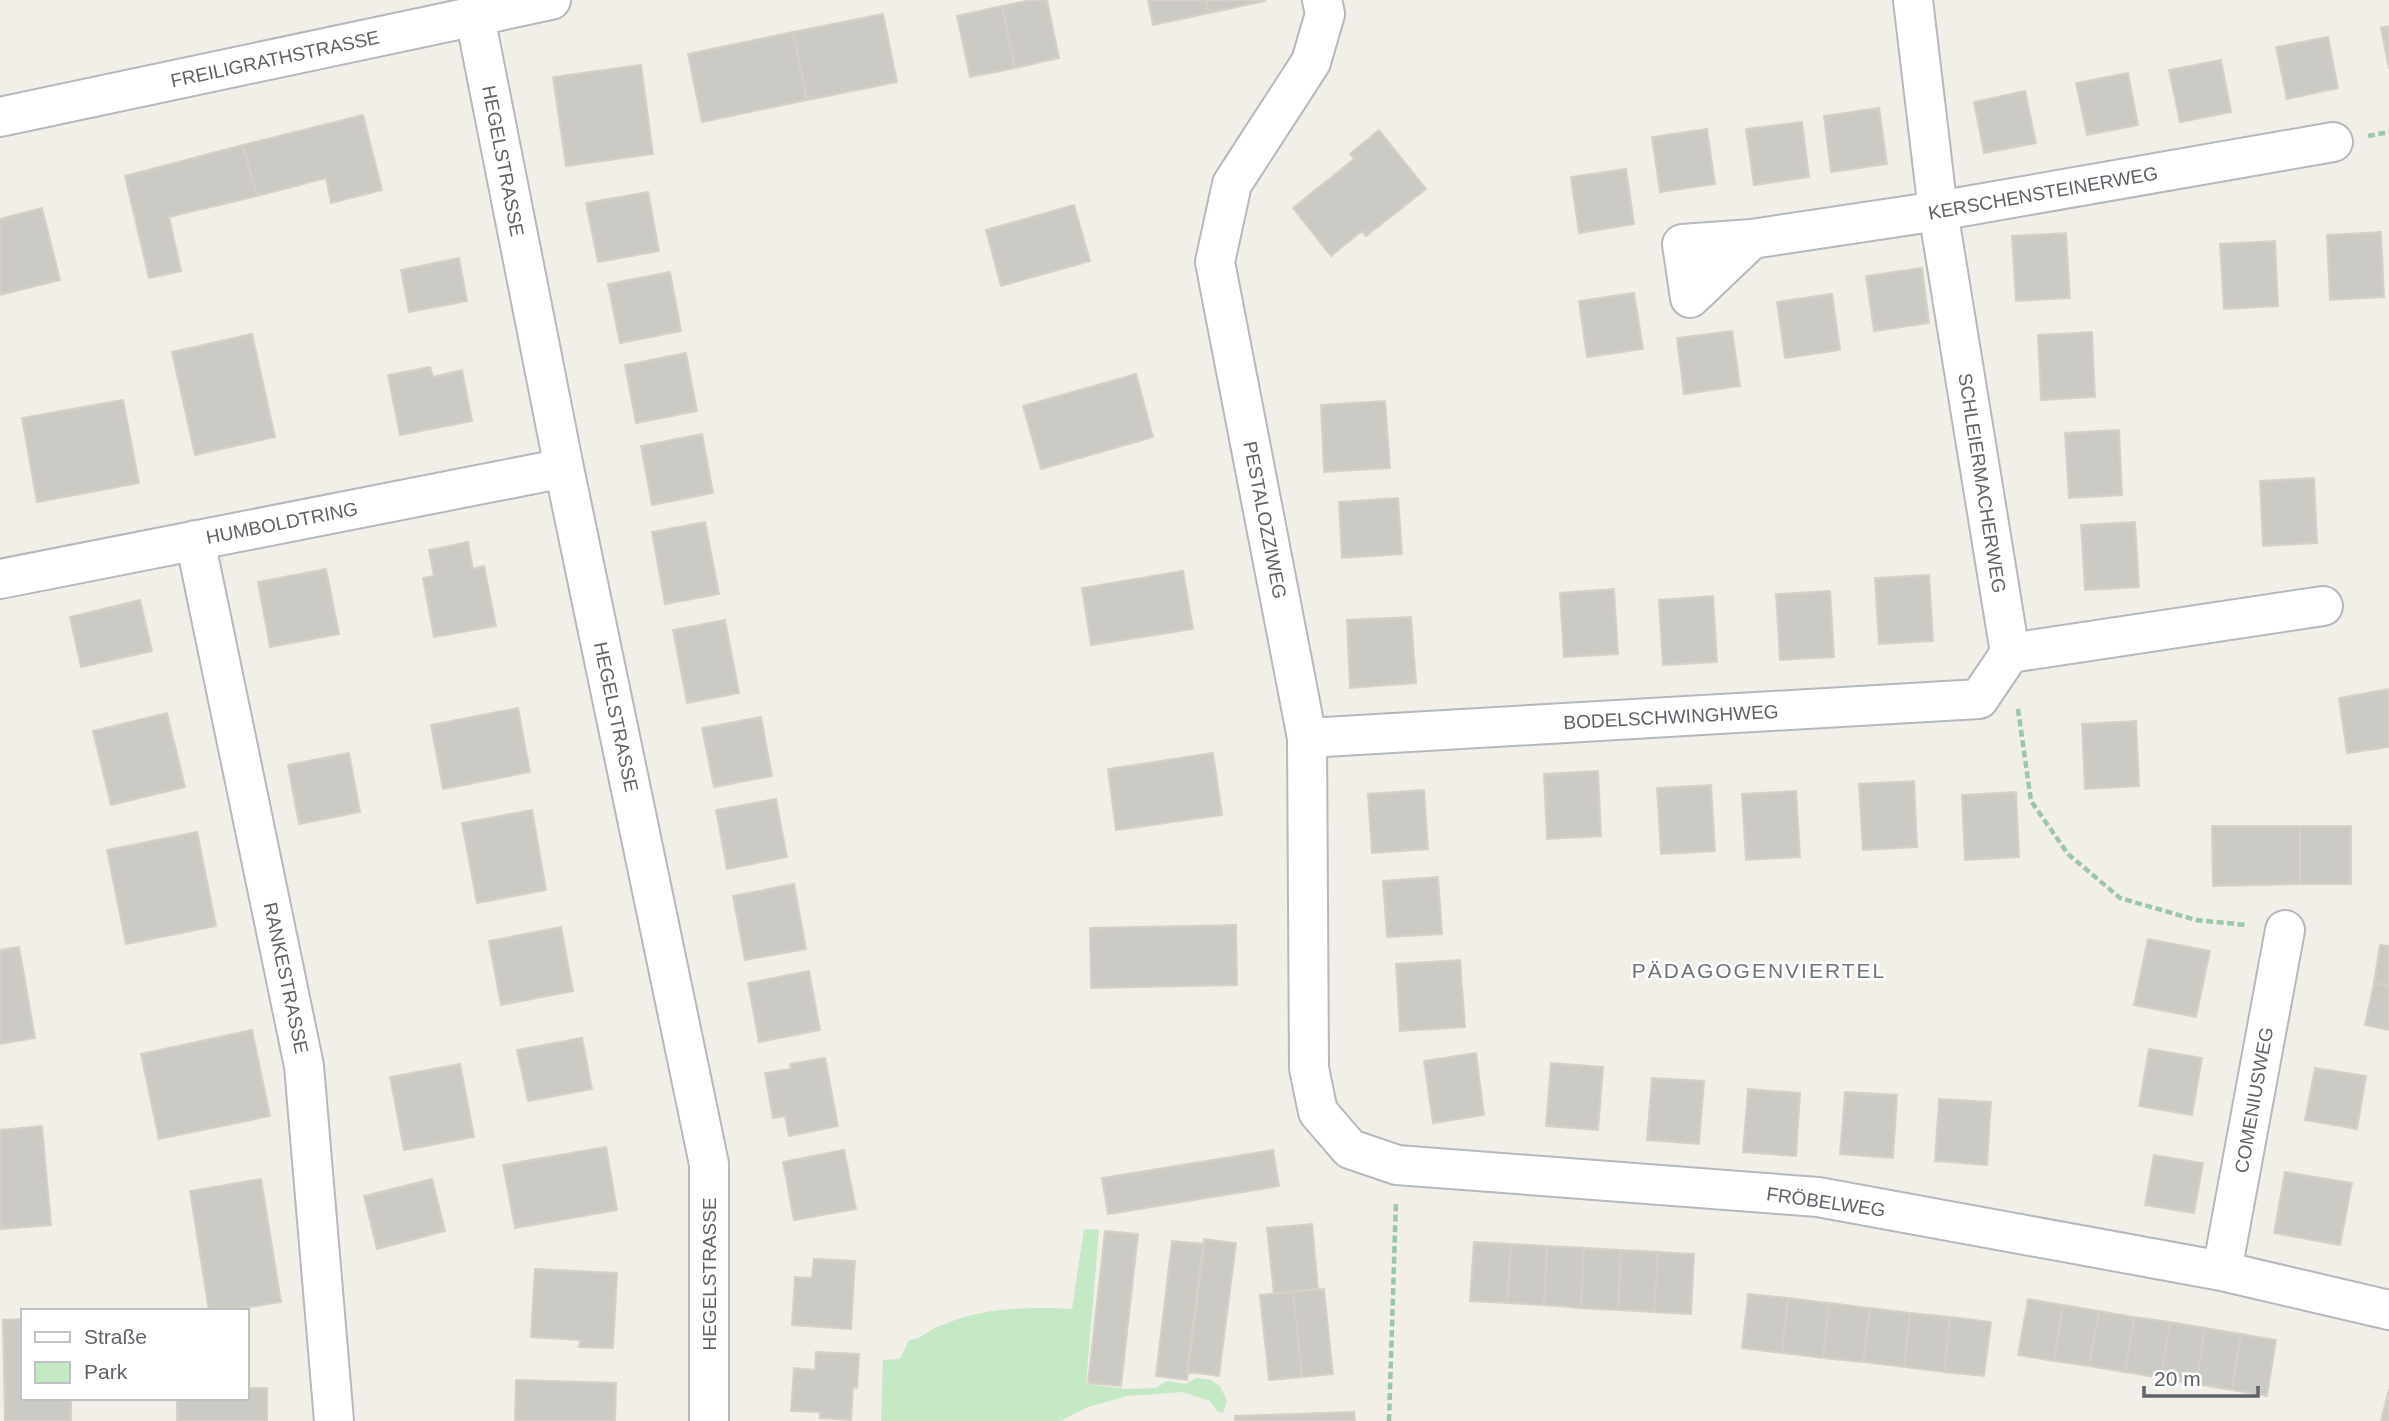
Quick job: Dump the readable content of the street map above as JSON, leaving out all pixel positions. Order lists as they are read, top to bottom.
{
  "streets": {
    "street": [
      "FREILIGRATHSTRASSE",
      "HEGELSTRASSE",
      "KERSCHENSTEINERWEG",
      "SCHLEIERMACHERWEG",
      "PESTALOZZIWEG",
      "HUMBOLDTRING",
      "BODELSCHWINGHWEG",
      "RANKESTRASSE",
      "COMENIUSWEG",
      "FRÖBELWEG"
    ]
  },
  "crossings": [
    ["FREILIGRATHSTRASSE", "HEGELSTRASSE"],
    ["HEGELSTRASSE", "HUMBOLDTRING"],
    ["KERSCHENSTEINERWEG", "SCHLEIERMACHERWEG"],
    ["SCHLEIERMACHERWEG", "BODELSCHWINGHWEG"],
    ["PESTALOZZIWEG", "BODELSCHWINGHWEG"],
    ["PESTALOZZIWEG", "FRÖBELWEG"],
    ["HUMBOLDTRING", "RANKESTRASSE"],
    ["COMENIUSWEG", "FRÖBELWEG"]
  ],
  "districts": ["PÄDAGOGENVIERTEL"],
  "legend": ["Straße", "Park"],
  "scale_bar": "20 m"
}
